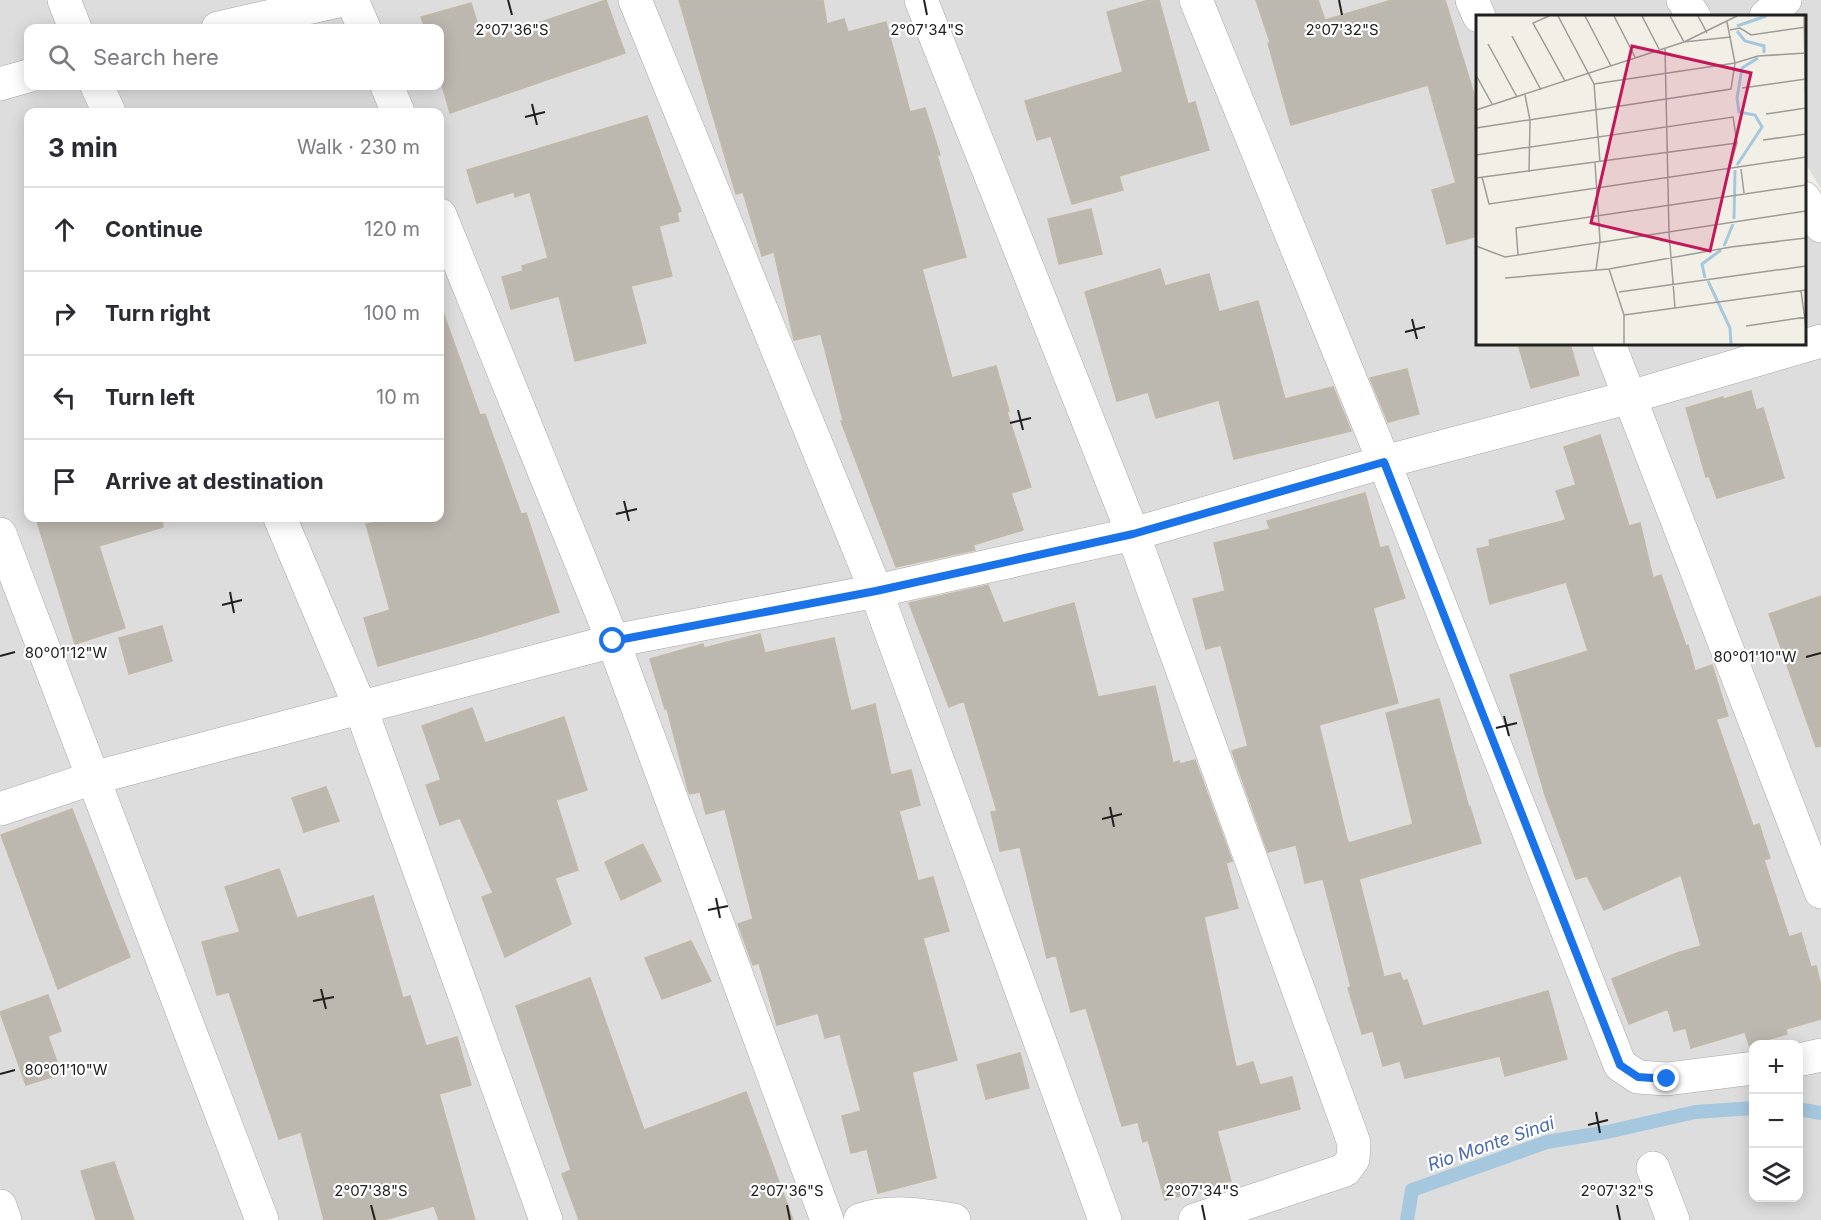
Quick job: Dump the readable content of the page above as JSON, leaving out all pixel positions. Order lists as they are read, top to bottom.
{
  "water": ["Rio Monte Sinai"],
  "page": {
    "search": "Search here",
    "heading": ["3 min", "Walk · 230 m"],
    "list": [
      ["Continue", "120 m"],
      ["Turn right", "100 m"],
      ["Turn left", "10 m"],
      "Arrive at destination"
    ],
    "map_buttons": ["+", "−"]
  },
  "coordinates": [
    "2°07'36\"S",
    "2°07'34\"S",
    "2°07'32\"S",
    "80°01'12\"W",
    "80°01'10\"W",
    "2°07'38\"S"
  ]
}
